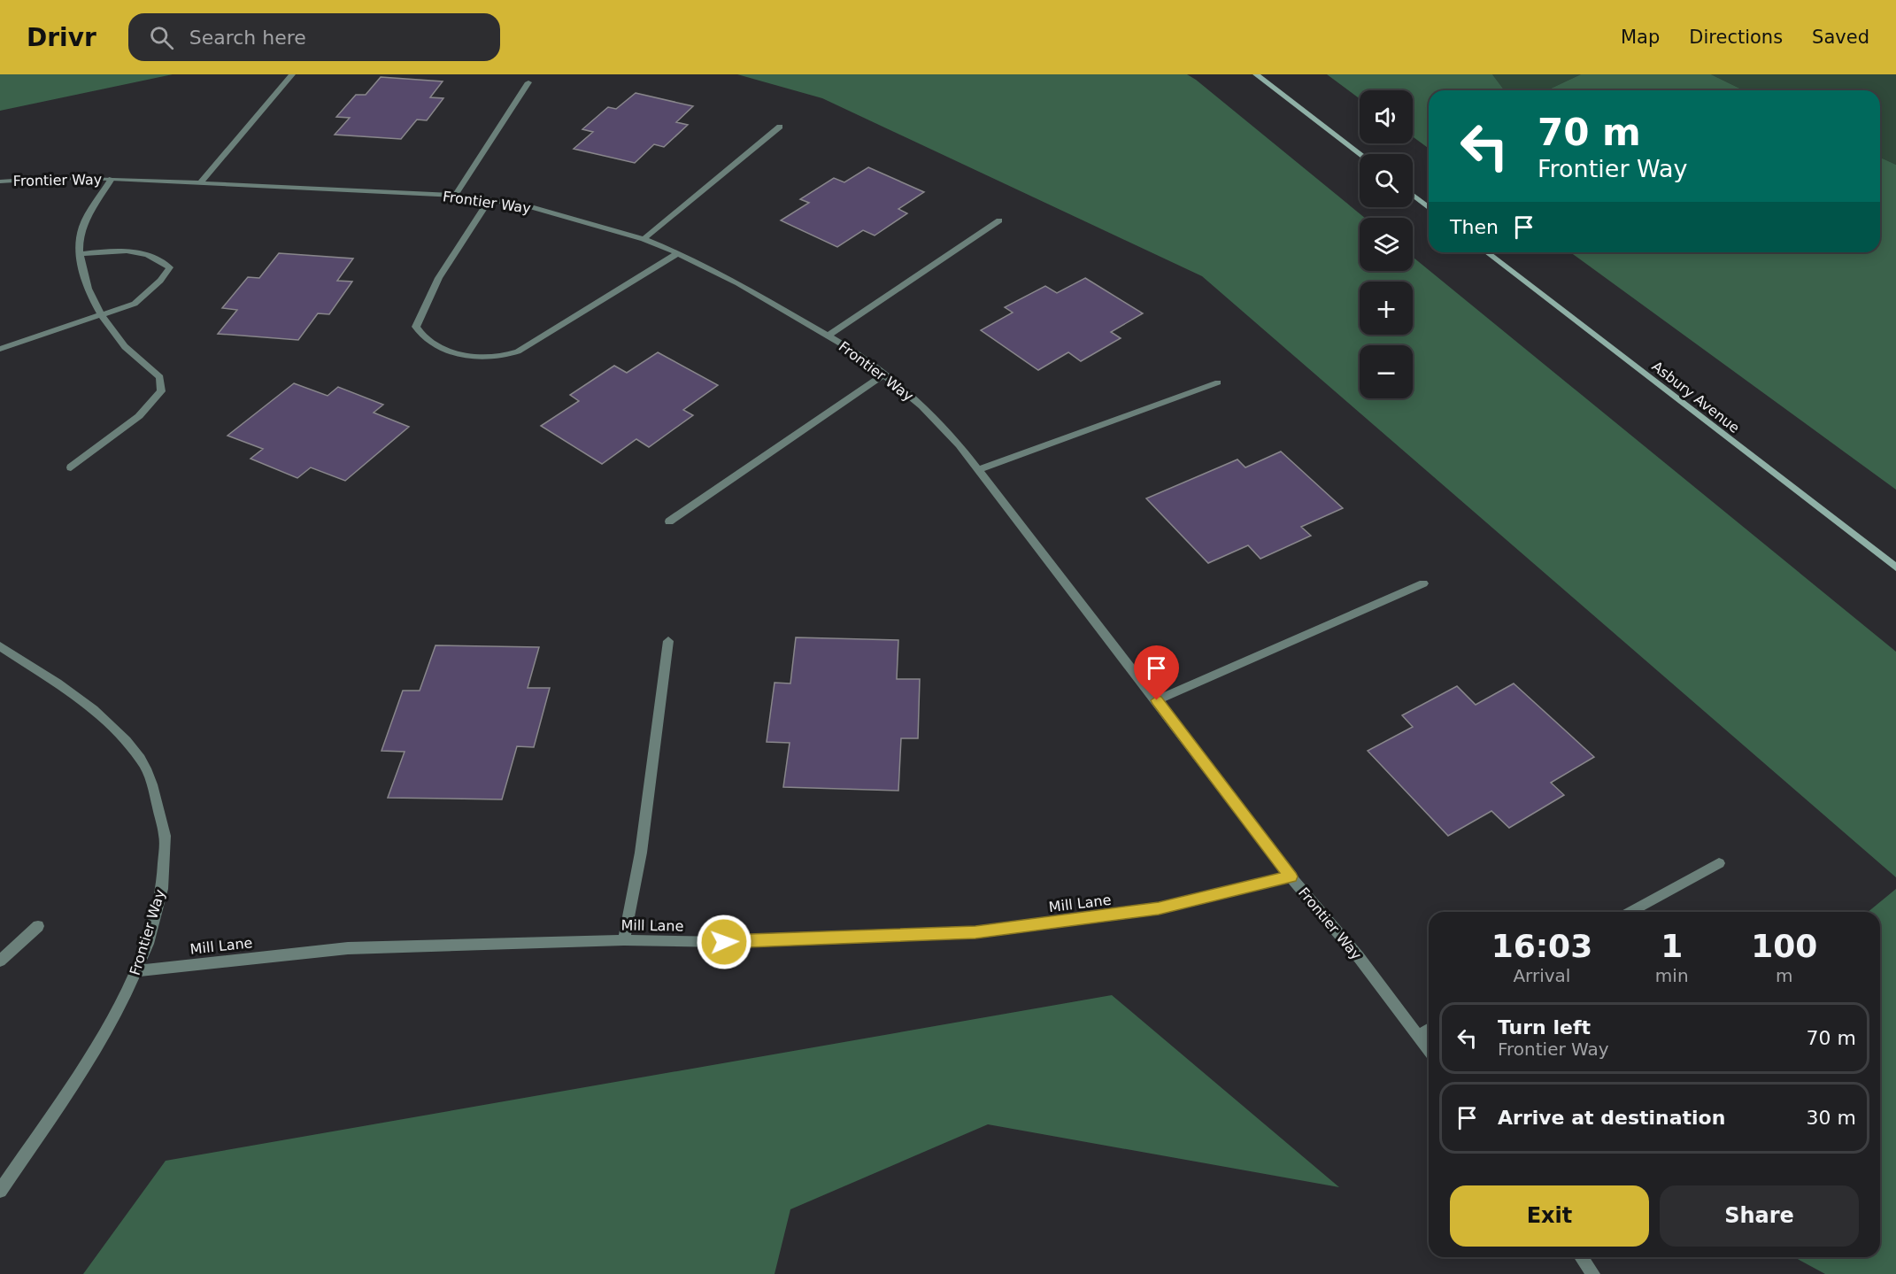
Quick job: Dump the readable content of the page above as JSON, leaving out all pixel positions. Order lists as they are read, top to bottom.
{
  "streets": {
    "main road": ["Asbury Avenue"],
    "street": ["Frontier Way", "Mill Lane"]
  },
  "crossings": [
    ["Frontier Way", "Mill Lane"]
  ],
  "page": {
    "header": "Drivr",
    "search": "Search here",
    "nav": ["Map", "Directions", "Saved"],
    "map_buttons": ["+", "−"],
    "turn": ["70 m", "Frontier Way"],
    "then": "Then",
    "eta": [
      "16:03",
      "Arrival",
      "1",
      "min",
      "100",
      "m"
    ],
    "list": [
      {
        "name": "Turn left",
        "note": "Frontier Way",
        "value": "70 m"
      },
      {
        "name": "Arrive at destination",
        "value": "30 m"
      }
    ],
    "buttons": ["Exit", "Share"]
  }
}
